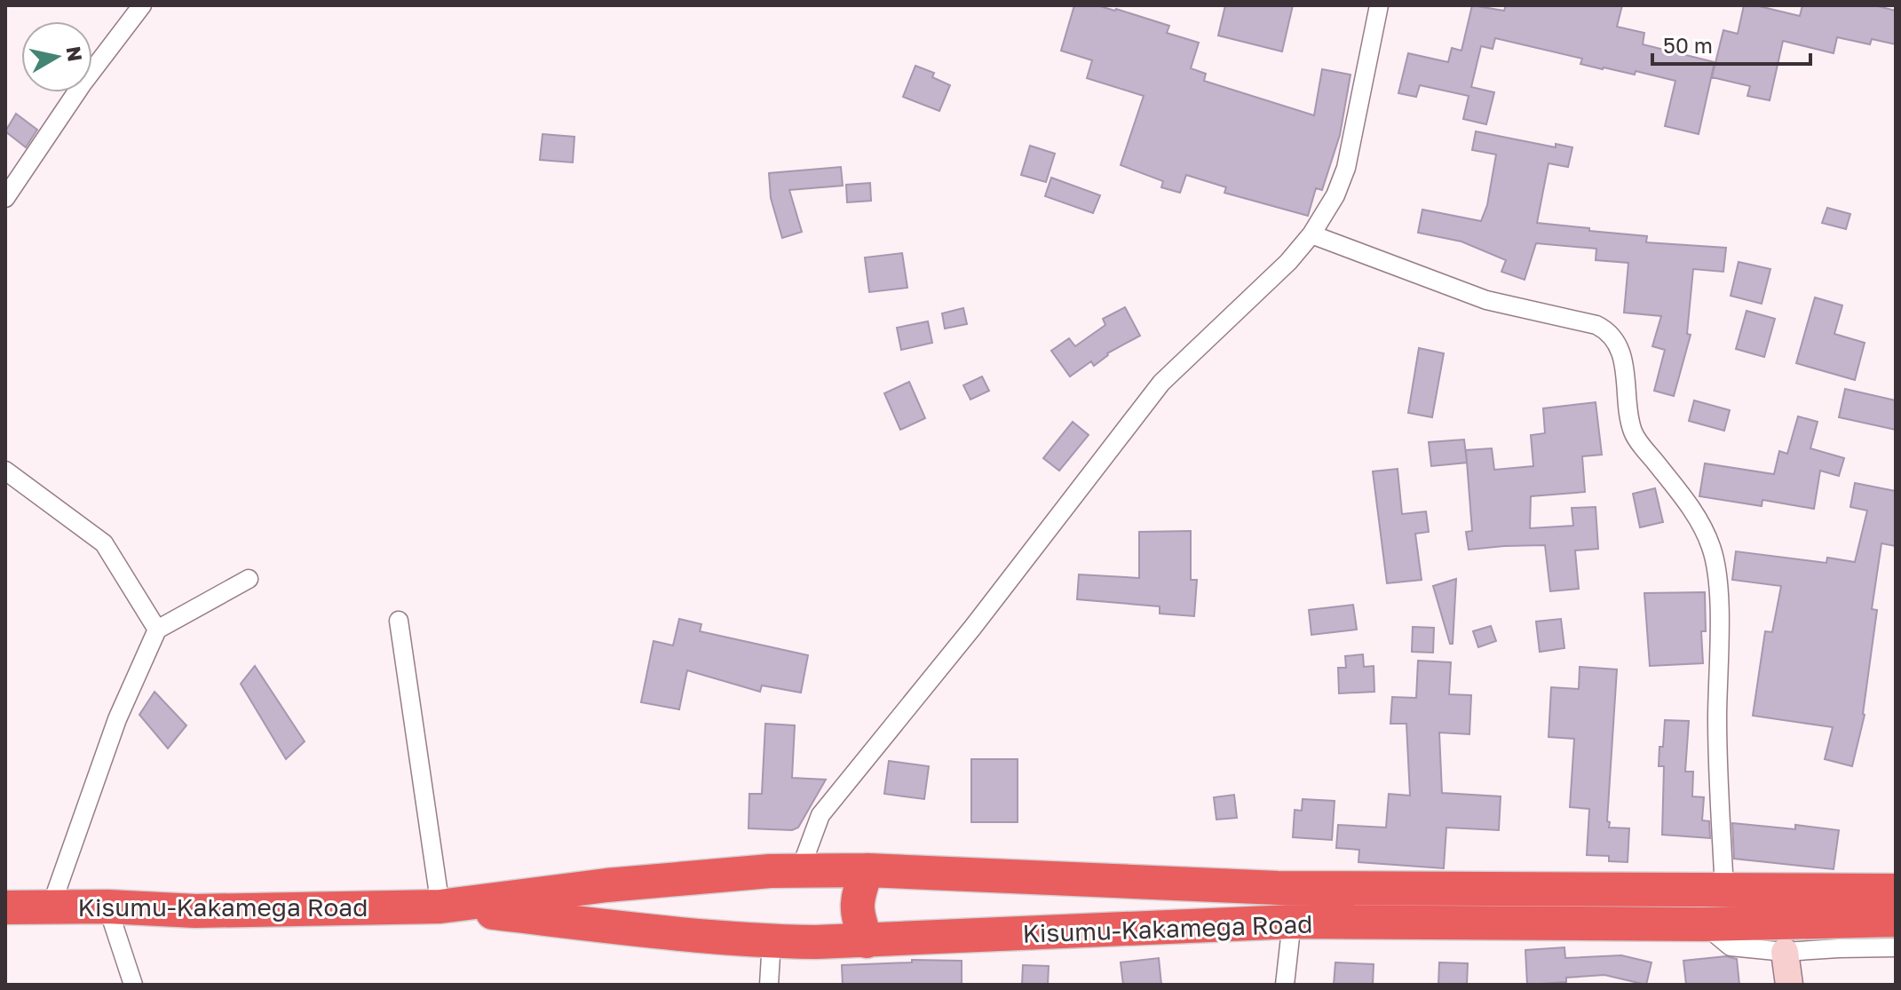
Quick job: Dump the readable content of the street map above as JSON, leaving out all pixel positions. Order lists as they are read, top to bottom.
{
  "streets": {
    "highway": ["Kisumu-Kakamega Road"]
  },
  "scale_bar": "50 m",
  "north": "right"
}
